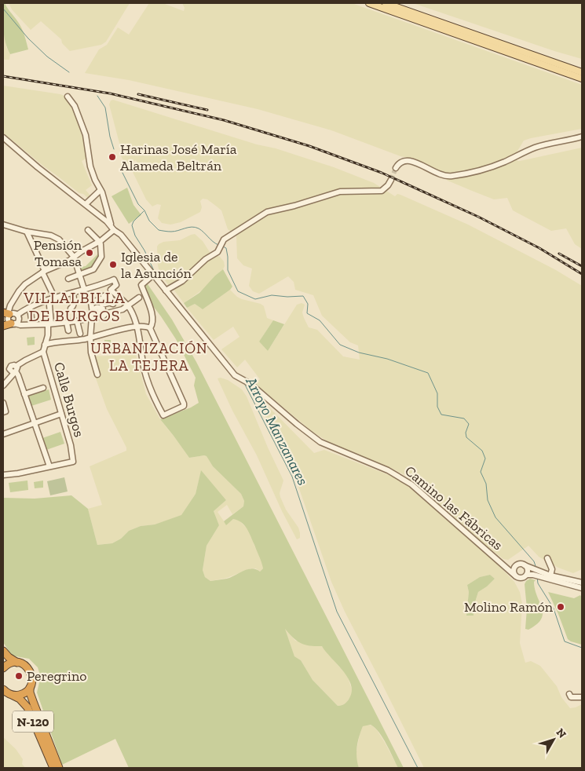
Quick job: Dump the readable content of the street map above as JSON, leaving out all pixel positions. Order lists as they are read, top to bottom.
{
  "streets": {
    "highway": ["N-120"],
    "street": ["Calle Burgos", "Camino las Fábricas"]
  },
  "districts": ["VILLALBILLA DE BURGOS", "URBANIZACIÓN LA TEJERA"],
  "water": ["Arroyo Manzanares"],
  "places": [
    "Harinas José María Alameda Beltrán",
    "Pensión Tomasa",
    "Iglesia de la Asunción",
    "Molino Ramón",
    "Peregrino"
  ],
  "north": "top right"
}
